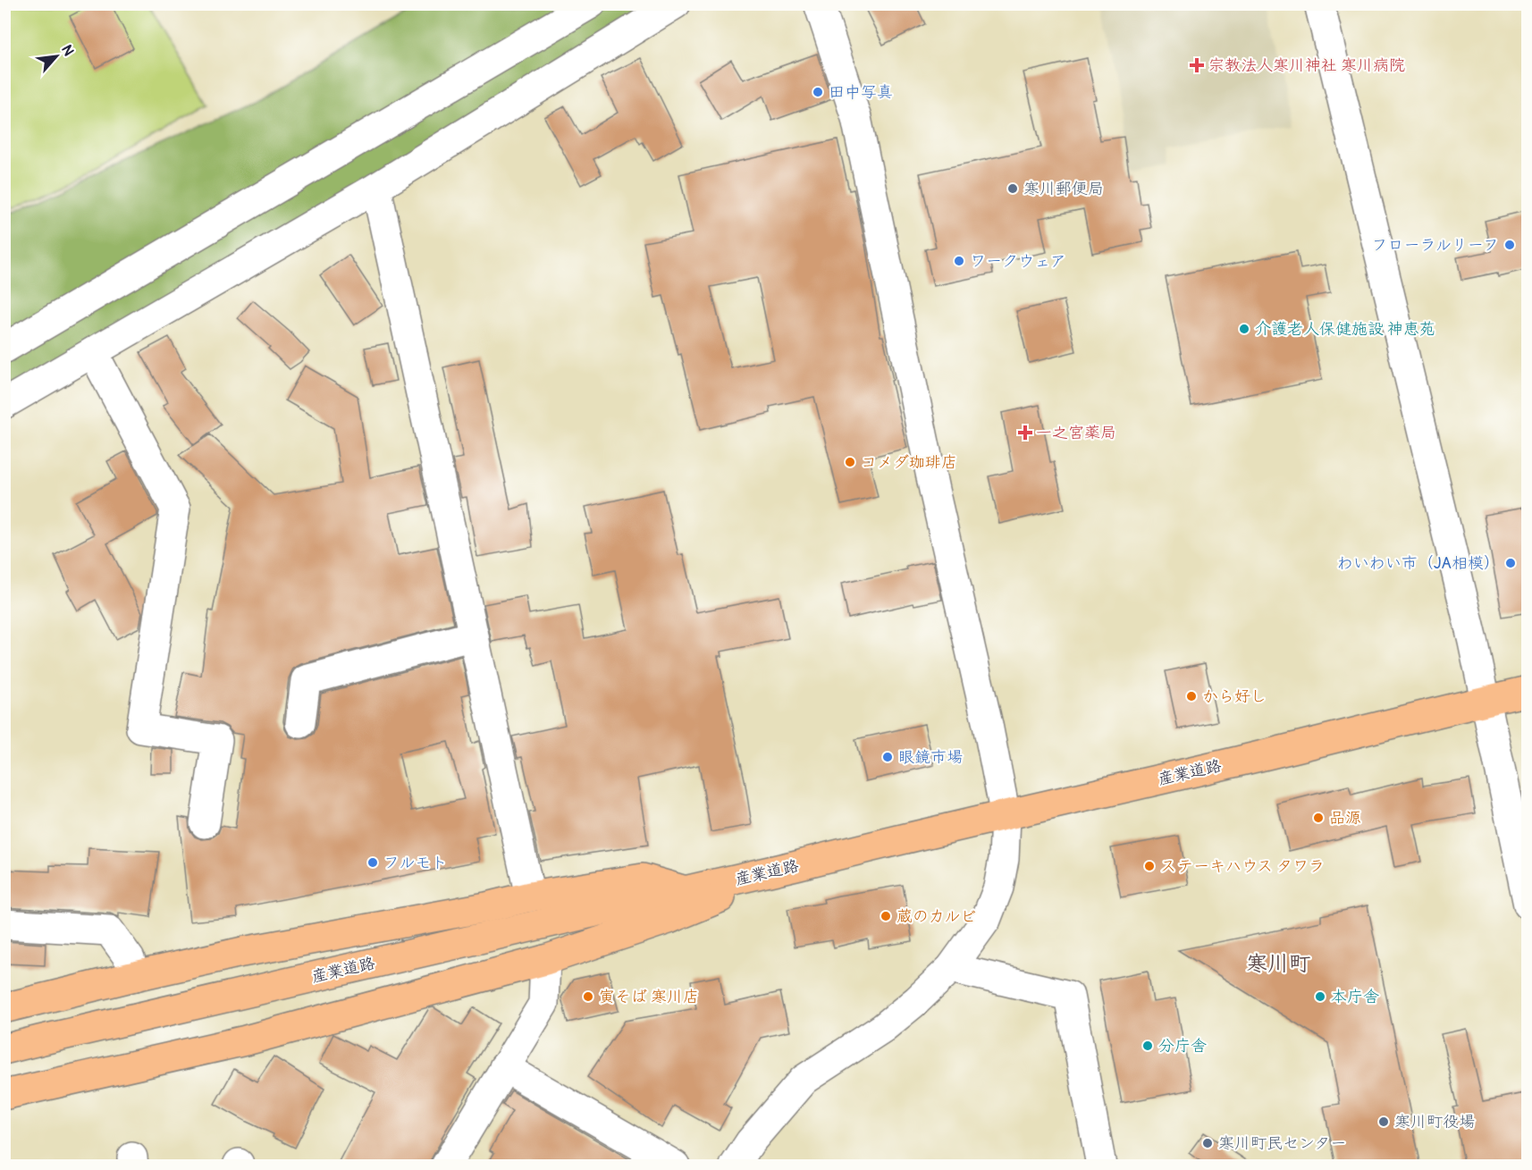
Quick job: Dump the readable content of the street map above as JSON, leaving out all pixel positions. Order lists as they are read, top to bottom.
{
  "streets": {
    "main road": ["産業道路"]
  },
  "districts": ["寒川町"],
  "places": {
    "health": ["宗教法人寒川神社 寒川病院", "一之宮薬局"],
    "other": [
      "田中写真",
      "寒川郵便局",
      "フローラルリーフ",
      "ワークウェア",
      "介護老人保健施設 神恵苑",
      "コメダ珈琲店",
      "わいわい市（JA相模）",
      "から好し",
      "眼鏡市場",
      "品源",
      "フルモト",
      "ステーキハウス タワラ",
      "蔵のカルビ",
      "寅そば 寒川店",
      "本庁舎",
      "分庁舎",
      "寒川町役場",
      "寒川町民センター"
    ]
  },
  "north": "top right"
}
